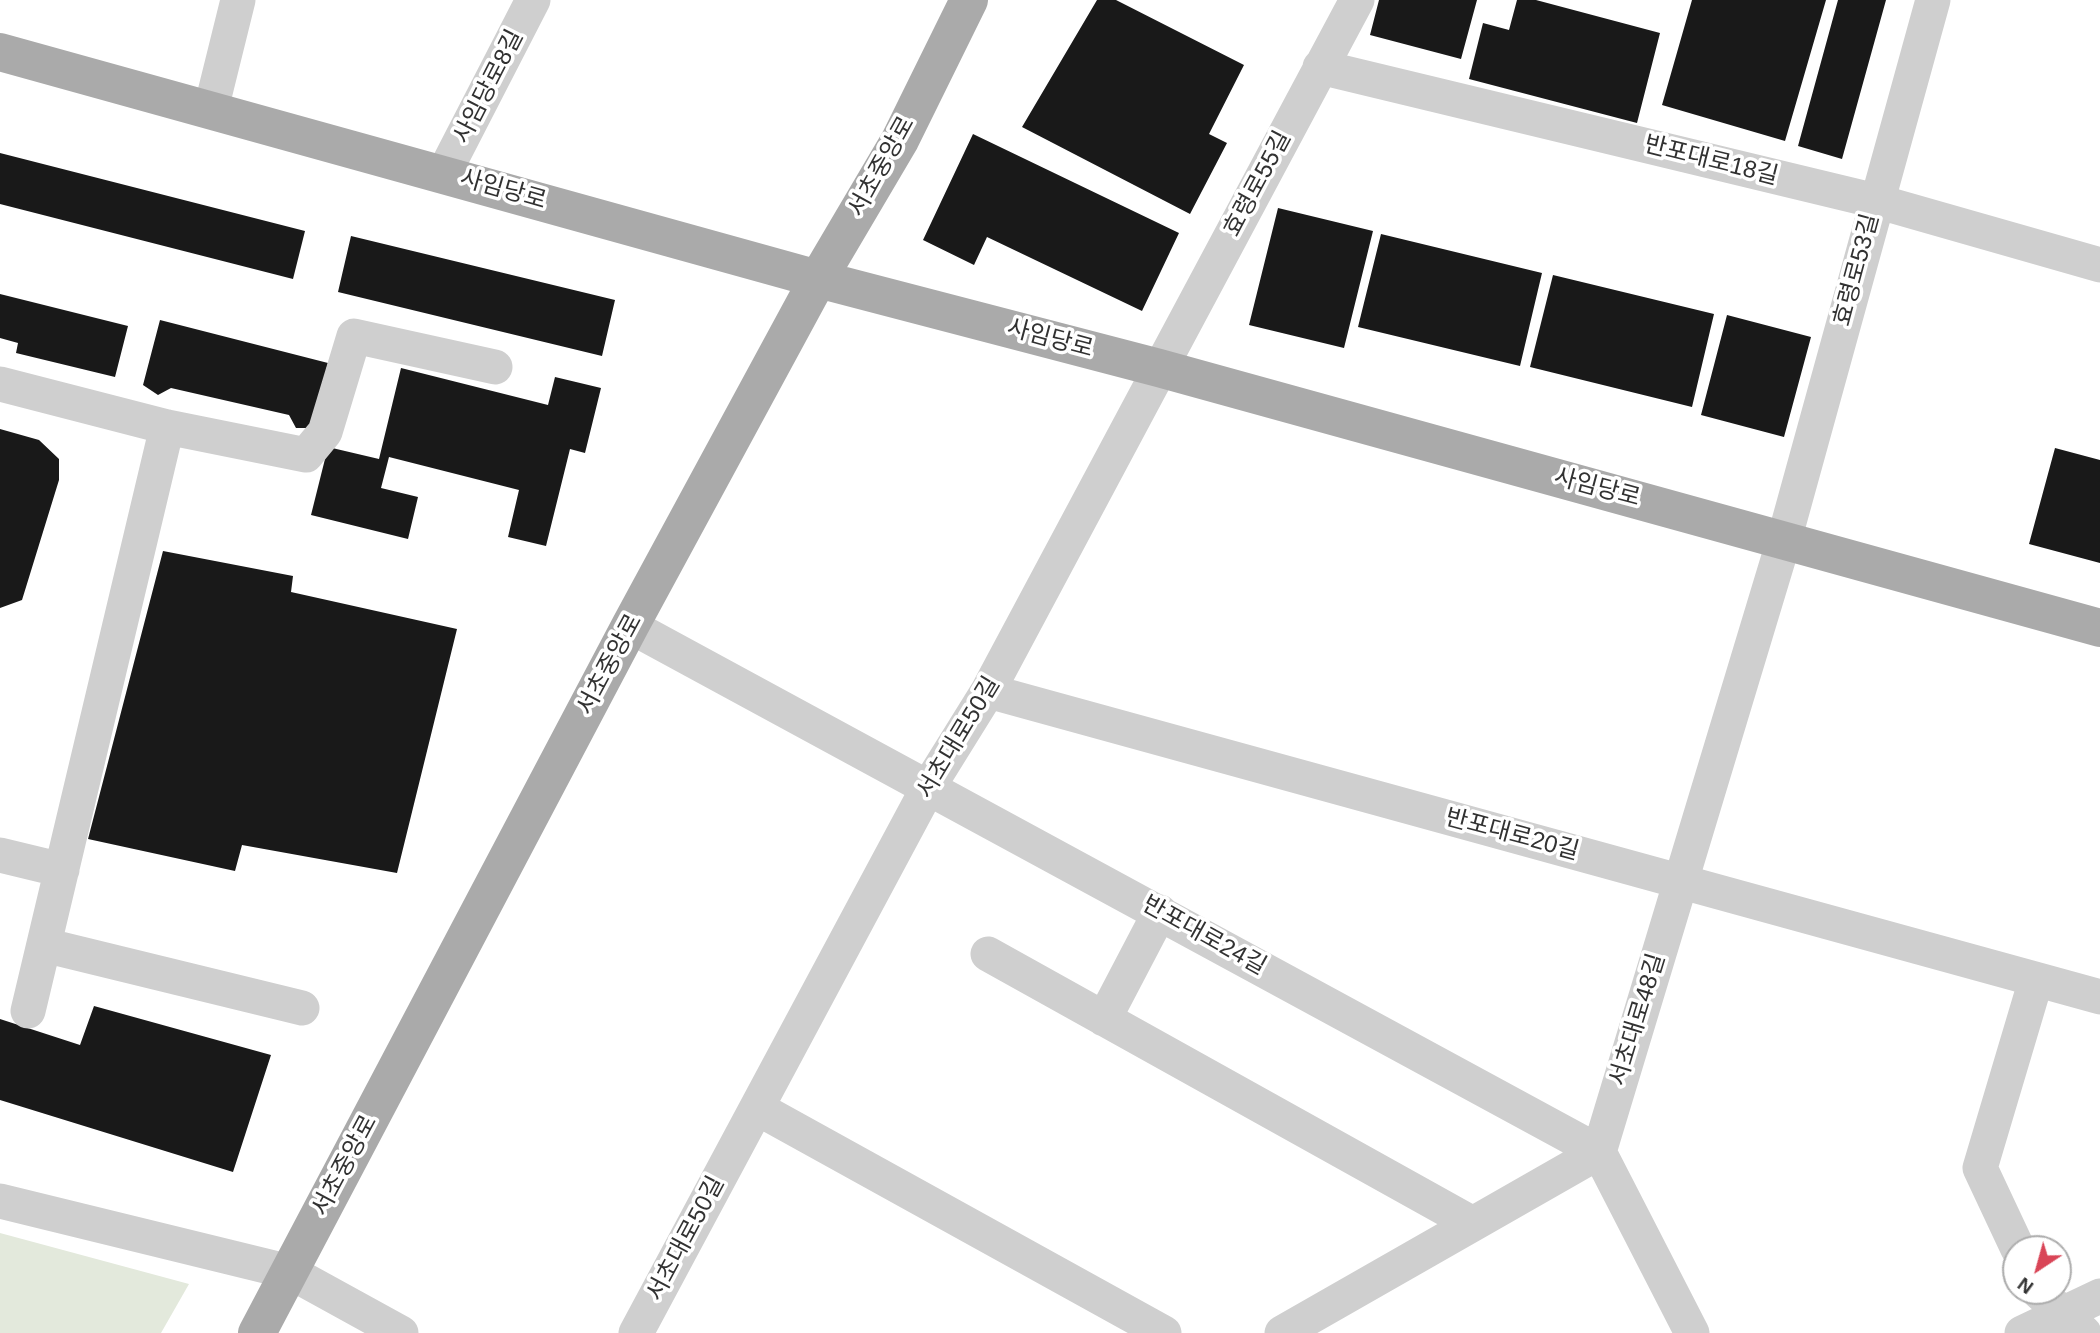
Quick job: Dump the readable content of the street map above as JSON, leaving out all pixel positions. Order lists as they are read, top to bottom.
{
  "streets": {
    "main road": ["서초중앙로", "사임당로"],
    "street": [
      "사임당로8길",
      "반포대로18길",
      "효령로55길",
      "효령로53길",
      "서초대로50길",
      "반포대로20길",
      "반포대로24길",
      "서초대로48길"
    ]
  },
  "crossings": [
    ["사임당로8길", "사임당로"],
    ["반포대로18길", "효령로55길"],
    ["반포대로18길", "효령로53길"],
    ["서초중앙로", "사임당로"],
    ["서초중앙로", "반포대로24길"],
    ["효령로55길", "사임당로"],
    ["효령로55길", "서초대로50길"],
    ["사임당로", "효령로53길"],
    ["사임당로", "서초대로50길"],
    ["사임당로", "서초대로48길"],
    ["효령로53길", "서초대로48길"],
    ["서초대로50길", "반포대로20길"],
    ["서초대로50길", "반포대로24길"],
    ["반포대로20길", "서초대로48길"],
    ["반포대로24길", "서초대로48길"]
  ],
  "north": "bottom left"
}
